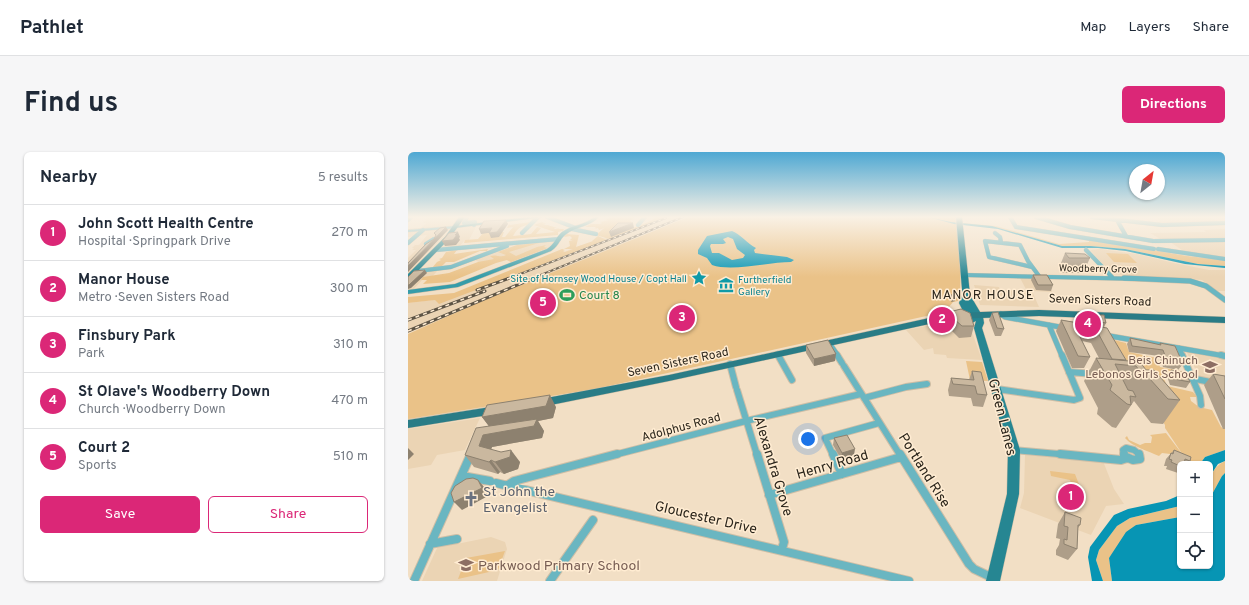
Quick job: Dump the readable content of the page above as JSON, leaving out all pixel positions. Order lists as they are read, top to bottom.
{
  "streets": {
    "highway": ["Seven Sisters Road"],
    "main road": ["Green Lanes"],
    "street": [
      "Woodberry Grove",
      "Adolphus Road",
      "Henry Road",
      "Alexandra Grove",
      "Portland Rise",
      "Gloucester Drive"
    ]
  },
  "crossings": [
    ["Seven Sisters Road", "Green Lanes"],
    ["Seven Sisters Road", "Alexandra Grove"],
    ["Seven Sisters Road", "Portland Rise"],
    ["Green Lanes", "Portland Rise"],
    ["Adolphus Road", "Alexandra Grove"],
    ["Adolphus Road", "Portland Rise"],
    ["Adolphus Road", "Gloucester Drive"],
    ["Henry Road", "Alexandra Grove"],
    ["Henry Road", "Portland Rise"],
    ["Alexandra Grove", "Gloucester Drive"]
  ],
  "districts": ["MANOR HOUSE"],
  "places": {
    "place": ["Site of Hornsey Wood House / Copt Hall"],
    "museum": ["Furtherfield Gallery"],
    "sports": ["Court 8"],
    "school or university": ["Beis Chinuch Lebonos Girls School", "Parkwood Primary School"],
    "church": ["St John the Evangelist"]
  },
  "north": "top right",
  "page": {
    "header": "Pathlet",
    "nav": ["Map", "Layers", "Share"],
    "title": "Find us",
    "buttons": [
      "Directions",
      ["Save", "Share"]
    ],
    "heading": ["Nearby", "5 results"],
    "list": [
      {
        "mark": "1",
        "name": "John Scott Health Centre",
        "note": "Hospital · Springpark Drive",
        "value": "270 m"
      },
      {
        "mark": "2",
        "name": "Manor House",
        "note": "Metro · Seven Sisters Road",
        "value": "300 m"
      },
      {
        "mark": "3",
        "name": "Finsbury Park",
        "note": "Park",
        "value": "310 m"
      },
      {
        "mark": "4",
        "name": "St Olave's Woodberry Down",
        "note": "Church · Woodberry Down",
        "value": "470 m"
      },
      {
        "mark": "5",
        "name": "Court 2",
        "note": "Sports",
        "value": "510 m"
      }
    ],
    "pins": [
      "5",
      "3",
      "2",
      "4",
      "1"
    ],
    "map_buttons": ["+", "−"]
  }
}
